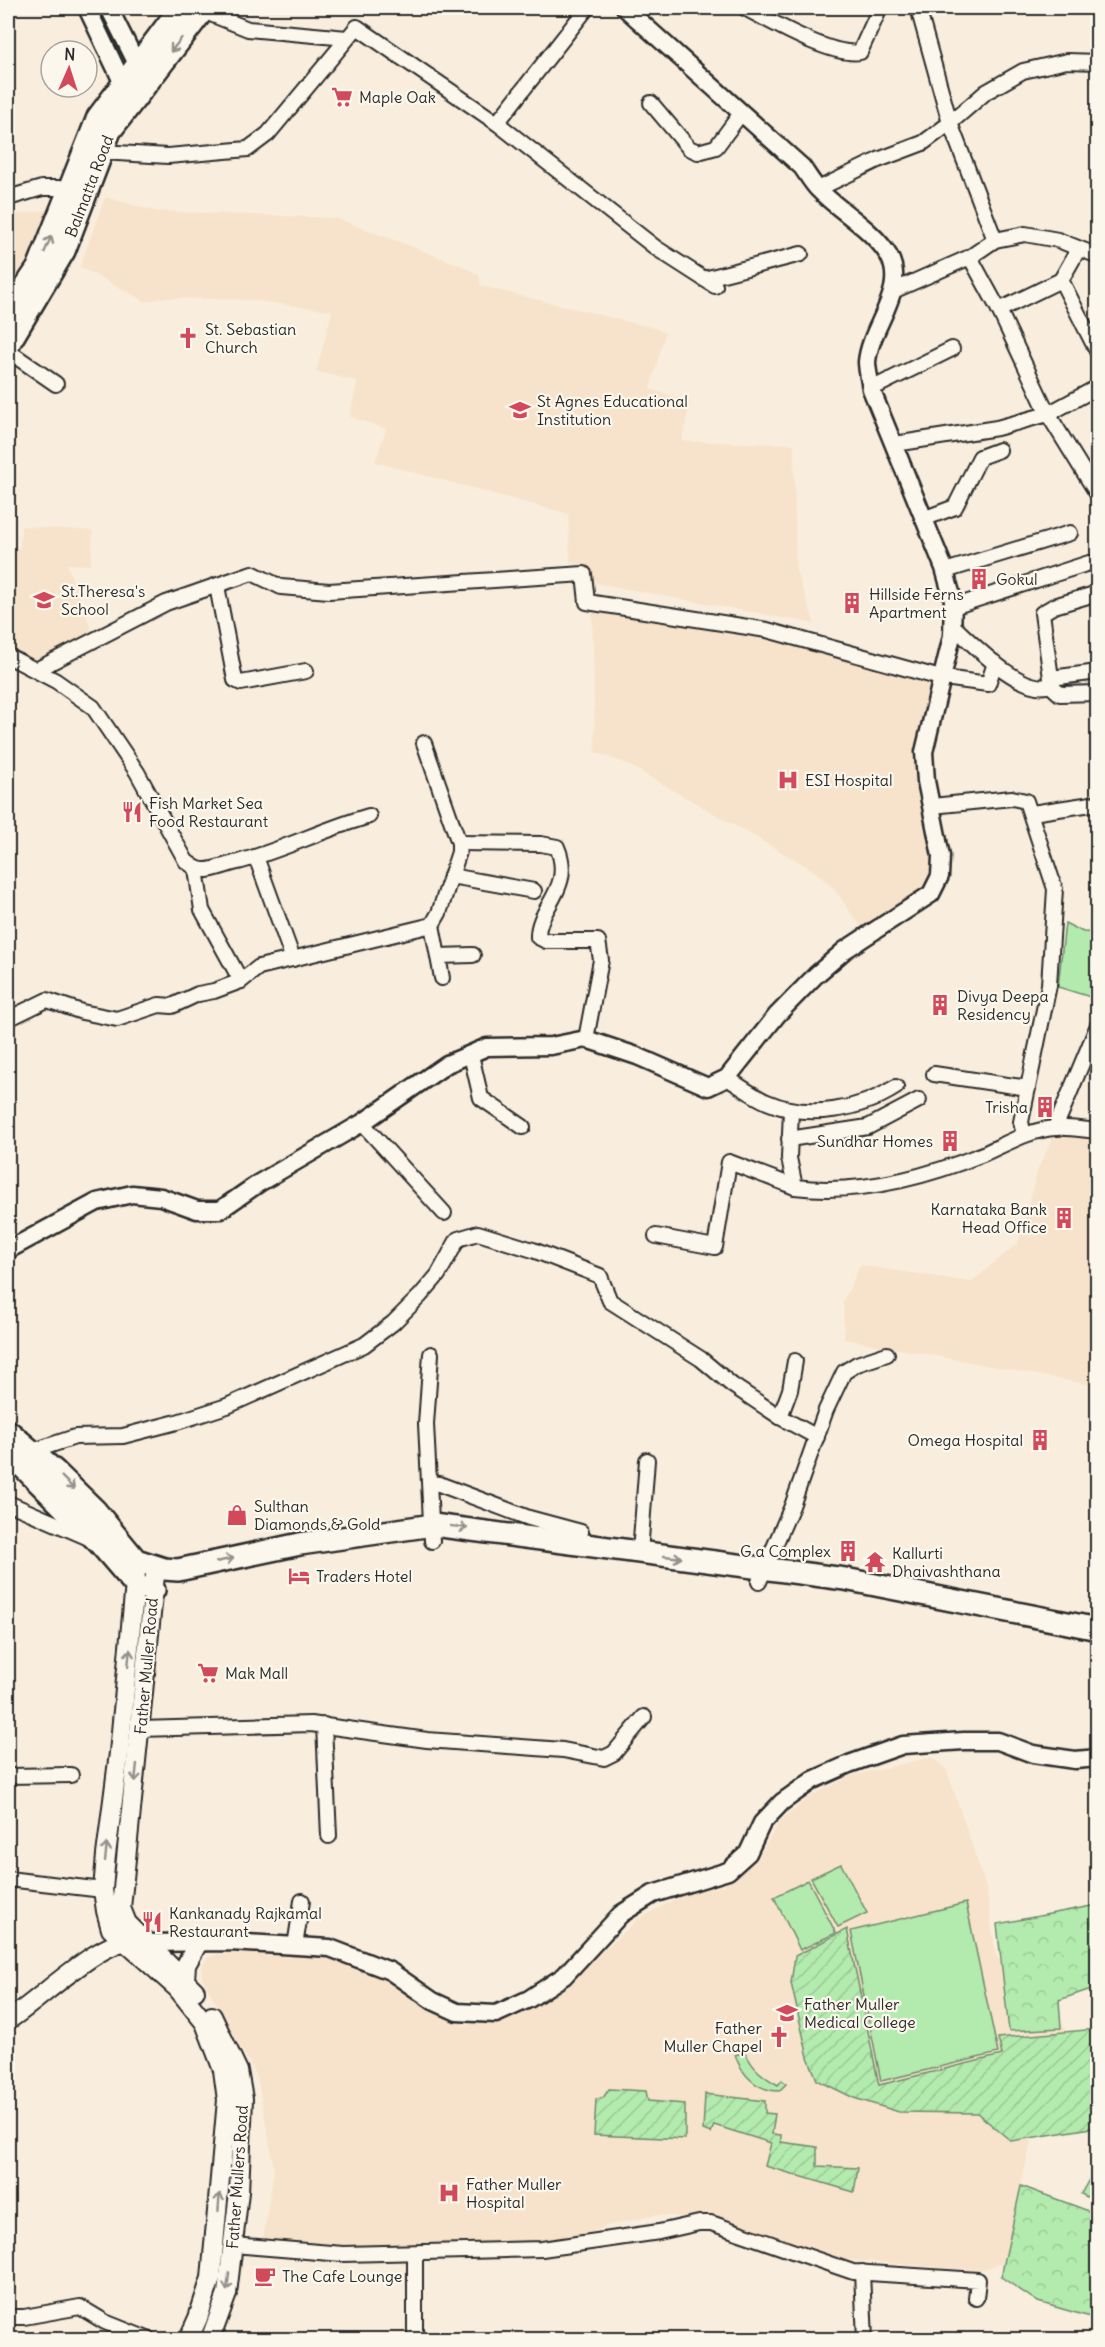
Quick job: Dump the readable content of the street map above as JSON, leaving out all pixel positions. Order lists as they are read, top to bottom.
{
  "streets": {
    "main road": ["Balmatta Road", "Father Muller Road", "Father Mullers Road"]
  },
  "crossings": [
    ["Father Muller Road", "Father Mullers Road"]
  ],
  "places": {
    "supermarket": ["Maple Oak", "Mak Mall"],
    "church": ["St. Sebastian Church", "Father Muller Chapel"],
    "school or university": ["St Agnes Educational Institution", "St.Theresa's School", "Father Muller Medical College"],
    "building": [
      "Gokul",
      "Hillside Ferns Apartment",
      "Divya Deepa Residency",
      "Trisha",
      "Sundhar Homes",
      "Karnataka Bank Head Office",
      "Omega Hospital",
      "G a Complex"
    ],
    "hospital": ["ESI Hospital", "Father Muller Hospital"],
    "restaurant": ["Fish Market Sea Food Restaurant", "Kankanady Rajkamal Restaurant"],
    "shop": ["Sulthan Diamonds & Gold"],
    "temple": ["Kallurti Dhaivashthana"],
    "hotel": ["Traders Hotel"],
    "cafe": ["The Cafe Lounge"]
  },
  "north": "top"
}
